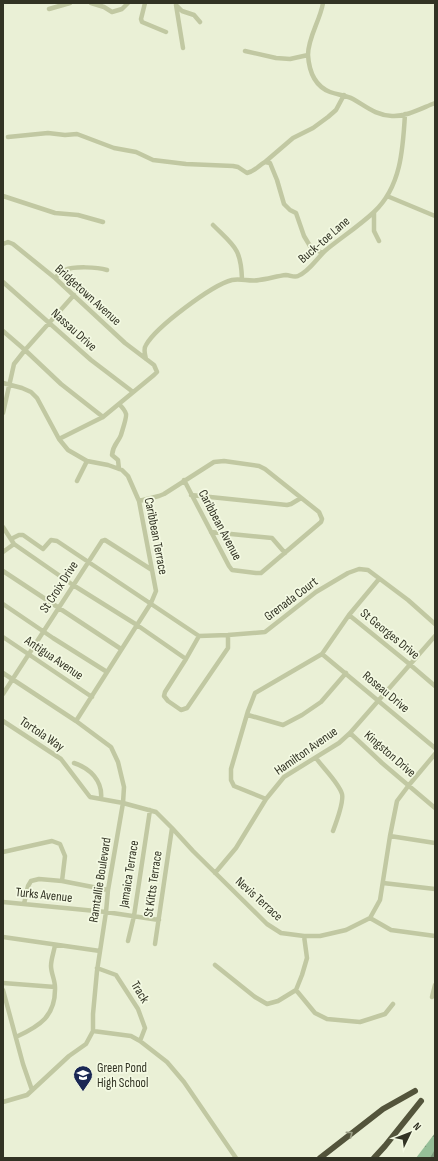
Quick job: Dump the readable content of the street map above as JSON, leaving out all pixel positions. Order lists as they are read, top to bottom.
{
  "streets": {
    "street": [
      "Buck-toe Lane",
      "Bridgetown Avenue",
      "Nassau Drive",
      "Caribbean Avenue",
      "Caribbean Terrace",
      "St Croix Drive",
      "Grenada Court",
      "St Georges Drive",
      "Antigua Avenue",
      "Roseau Drive",
      "Tortola Way",
      "Hamilton Avenue",
      "Kingston Drive",
      "Jamaica Terrace",
      "Ramtallie Boulevard",
      "St Kitts Terrace",
      "Turks Avenue",
      "Nevis Terrace",
      "Track"
    ]
  },
  "crossings": [
    ["Buck-toe Lane", "Bridgetown Avenue"],
    ["Bridgetown Avenue", "Nassau Drive"],
    ["Caribbean Avenue", "Caribbean Terrace"],
    ["Caribbean Terrace", "St Croix Drive"],
    ["Caribbean Terrace", "Antigua Avenue"],
    ["Caribbean Terrace", "Ramtallie Boulevard"],
    ["St Croix Drive", "Antigua Avenue"],
    ["St Croix Drive", "Ramtallie Boulevard"],
    ["St Georges Drive", "Hamilton Avenue"],
    ["Roseau Drive", "Hamilton Avenue"],
    ["Tortola Way", "Ramtallie Boulevard"],
    ["Tortola Way", "Nevis Terrace"],
    ["Hamilton Avenue", "Kingston Drive"],
    ["Hamilton Avenue", "Nevis Terrace"],
    ["Jamaica Terrace", "Turks Avenue"],
    ["Jamaica Terrace", "Nevis Terrace"],
    ["Ramtallie Boulevard", "Turks Avenue"],
    ["Ramtallie Boulevard", "Nevis Terrace"],
    ["Ramtallie Boulevard", "Track"],
    ["St Kitts Terrace", "Turks Avenue"],
    ["St Kitts Terrace", "Nevis Terrace"]
  ],
  "places": {
    "school or university": ["Green Pond High School"]
  },
  "north": "top right"
}
